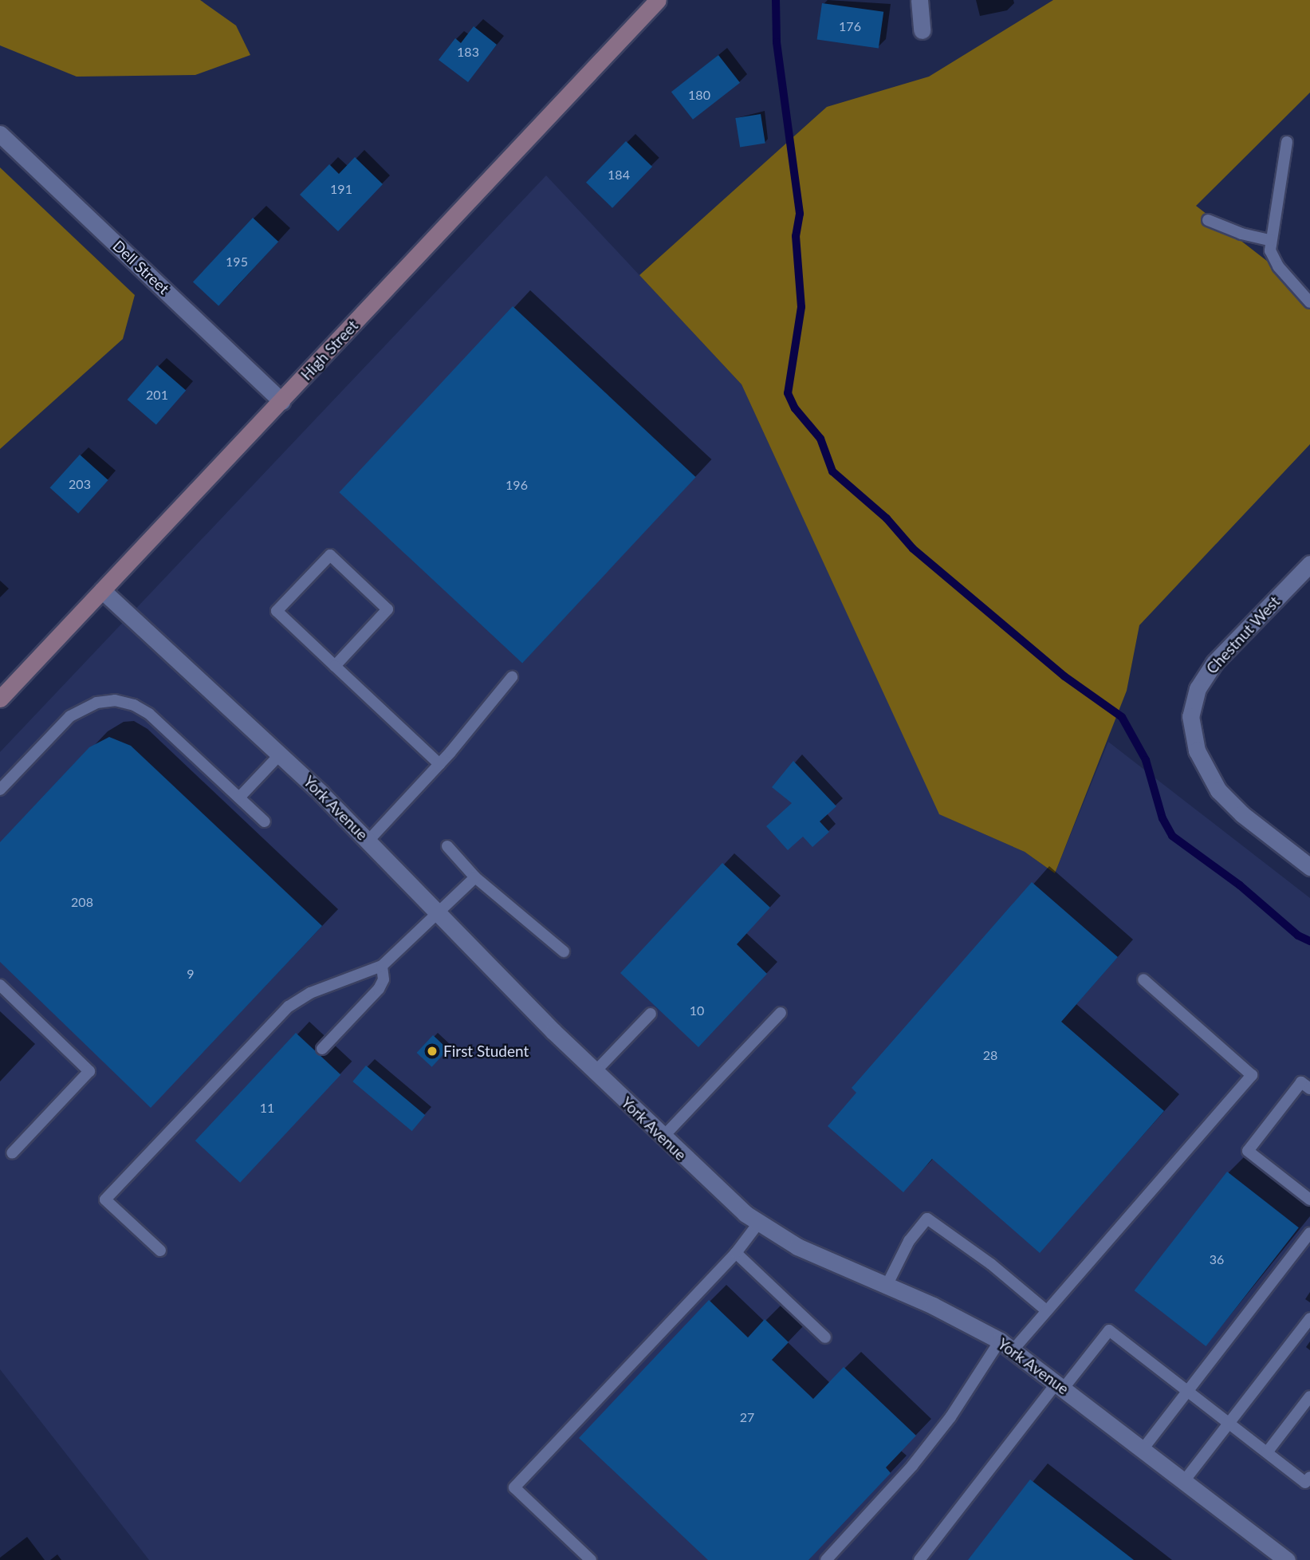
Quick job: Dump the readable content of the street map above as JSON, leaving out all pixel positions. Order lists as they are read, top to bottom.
{
  "streets": {
    "main road": ["High Street"],
    "street": ["Dell Street", "Chestnut West", "York Avenue"]
  },
  "crossings": [
    ["Dell Street", "High Street"],
    ["High Street", "York Avenue"]
  ],
  "places": ["First Student"],
  "house_numbers": [
    "176",
    "183",
    "180",
    "184",
    "191",
    "195",
    "201",
    "203",
    "196",
    "208",
    "9",
    "10",
    "28",
    "11",
    "36",
    "27"
  ]
}
